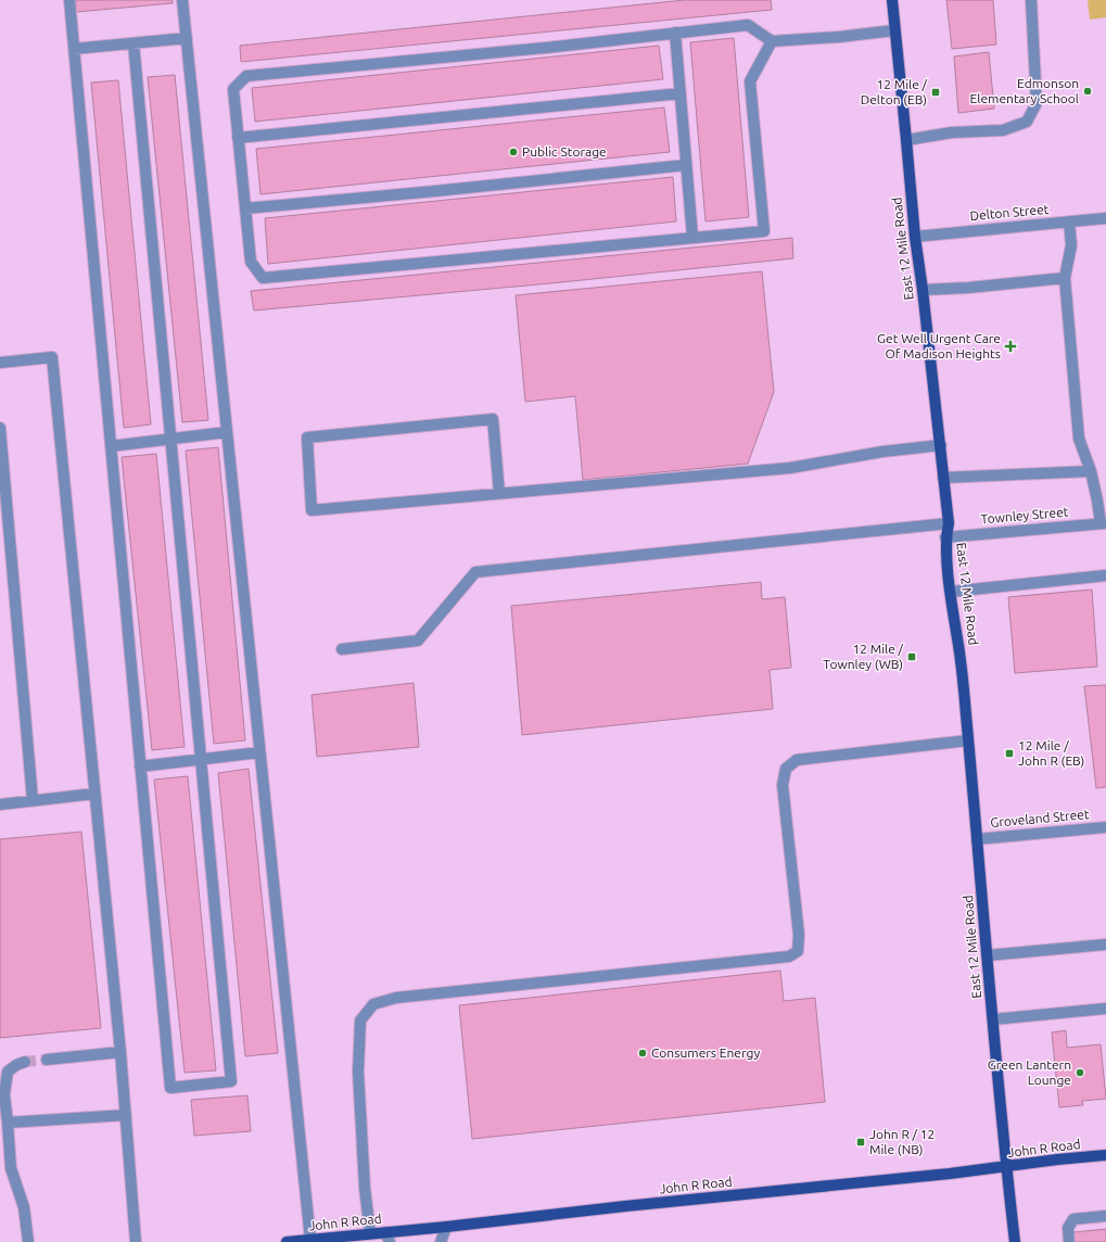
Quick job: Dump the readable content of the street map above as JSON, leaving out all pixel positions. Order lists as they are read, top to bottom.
{
  "streets": {
    "main road": ["East 12 Mile Road", "John R Road"],
    "street": ["Delton Street", "Townley Street", "Groveland Street"]
  },
  "crossings": [
    ["Delton Street", "East 12 Mile Road"],
    ["East 12 Mile Road", "Townley Street"],
    ["East 12 Mile Road", "Groveland Street"],
    ["East 12 Mile Road", "John R Road"]
  ],
  "places": {
    "other": [
      "Edmonson Elementary School",
      "Public Storage",
      "Consumers Energy",
      "Green Lantern Lounge"
    ],
    "transit": [
      "12 Mile / Delton (EB)",
      "12 Mile / Townley (WB)",
      "12 Mile / John R (EB)",
      "John R / 12 Mile (NB)"
    ],
    "health": ["Get Well Urgent Care Of Madison Heights"]
  }
}
